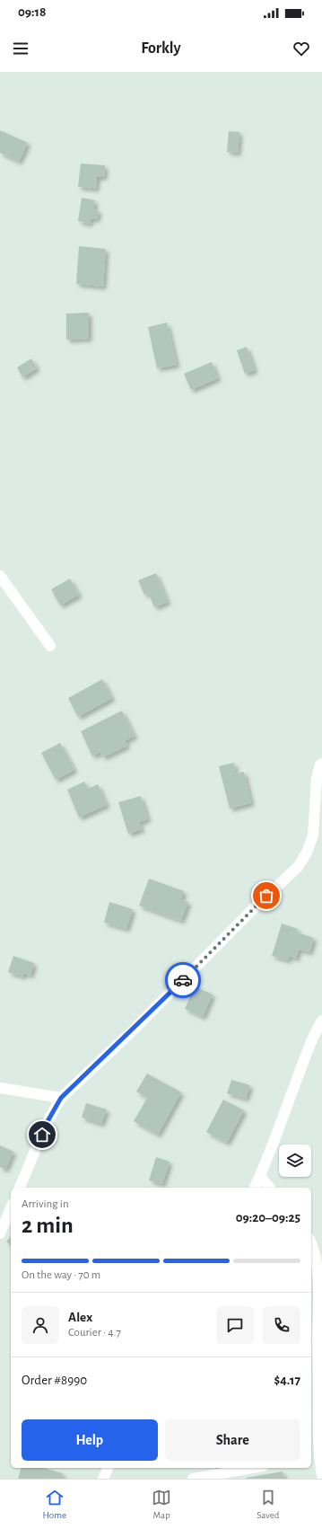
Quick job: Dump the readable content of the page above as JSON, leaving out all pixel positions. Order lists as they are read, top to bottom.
{
  "page": {
    "status": "09:18",
    "header": "Forkly",
    "heading": ["2 min", "Arriving in", "09:20–09:25"],
    "panel": [
      "Alex",
      "Courier · 4.7",
      "Order #8990",
      "$4.17"
    ],
    "bar": "On the way · 70 m",
    "buttons": ["Help", "Share"],
    "tabs": ["Home", "Map", "Saved"]
  }
}
